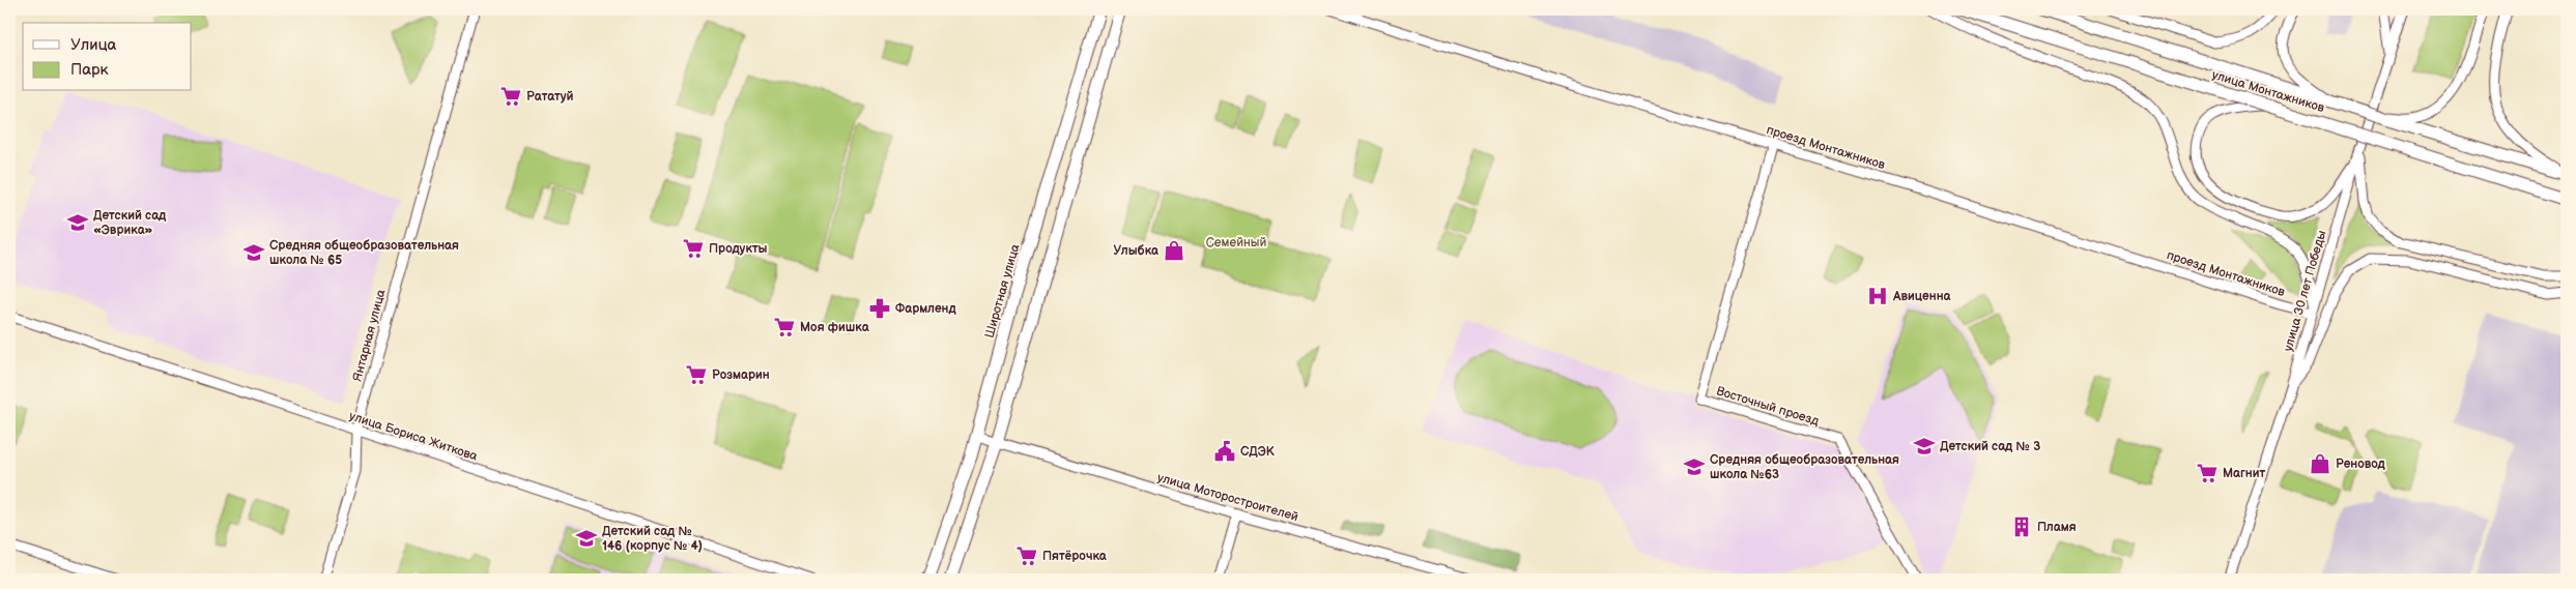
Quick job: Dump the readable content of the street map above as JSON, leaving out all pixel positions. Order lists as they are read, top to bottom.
{
  "streets": {
    "main road": ["улица Монтажников", "Широтная улица"],
    "street": [
      "проезд Монтажников",
      "улица 30 лет Победы",
      "Янтарная улица",
      "Восточный проезд",
      "улица Бориса Житкова",
      "улица Моторостроителей"
    ]
  },
  "crossings": [
    ["проезд Монтажников", "улица 30 лет Победы"],
    ["проезд Монтажников", "Восточный проезд"],
    ["Широтная улица", "улица Моторостроителей"],
    ["Янтарная улица", "улица Бориса Житкова"]
  ],
  "parks": ["Семейный"],
  "places": {
    "supermarket": [
      "Рататуй",
      "Продукты",
      "Моя фишка",
      "Розмарин",
      "Магнит",
      "Пятёрочка"
    ],
    "school or university": [
      "Детский сад «Эврика»",
      "Средняя общеобразовательная школа № 65",
      "Детский сад № 3",
      "Средняя общеобразовательная школа №63",
      "Детский сад № 146 (корпус № 4)"
    ],
    "shop": ["Улыбка", "Реновод"],
    "hospital": ["Авиценна"],
    "pharmacy": ["Фармленд"],
    "public building": ["СДЭК"],
    "building": ["Пламя"]
  },
  "legend": ["Улица", "Парк"]
}
